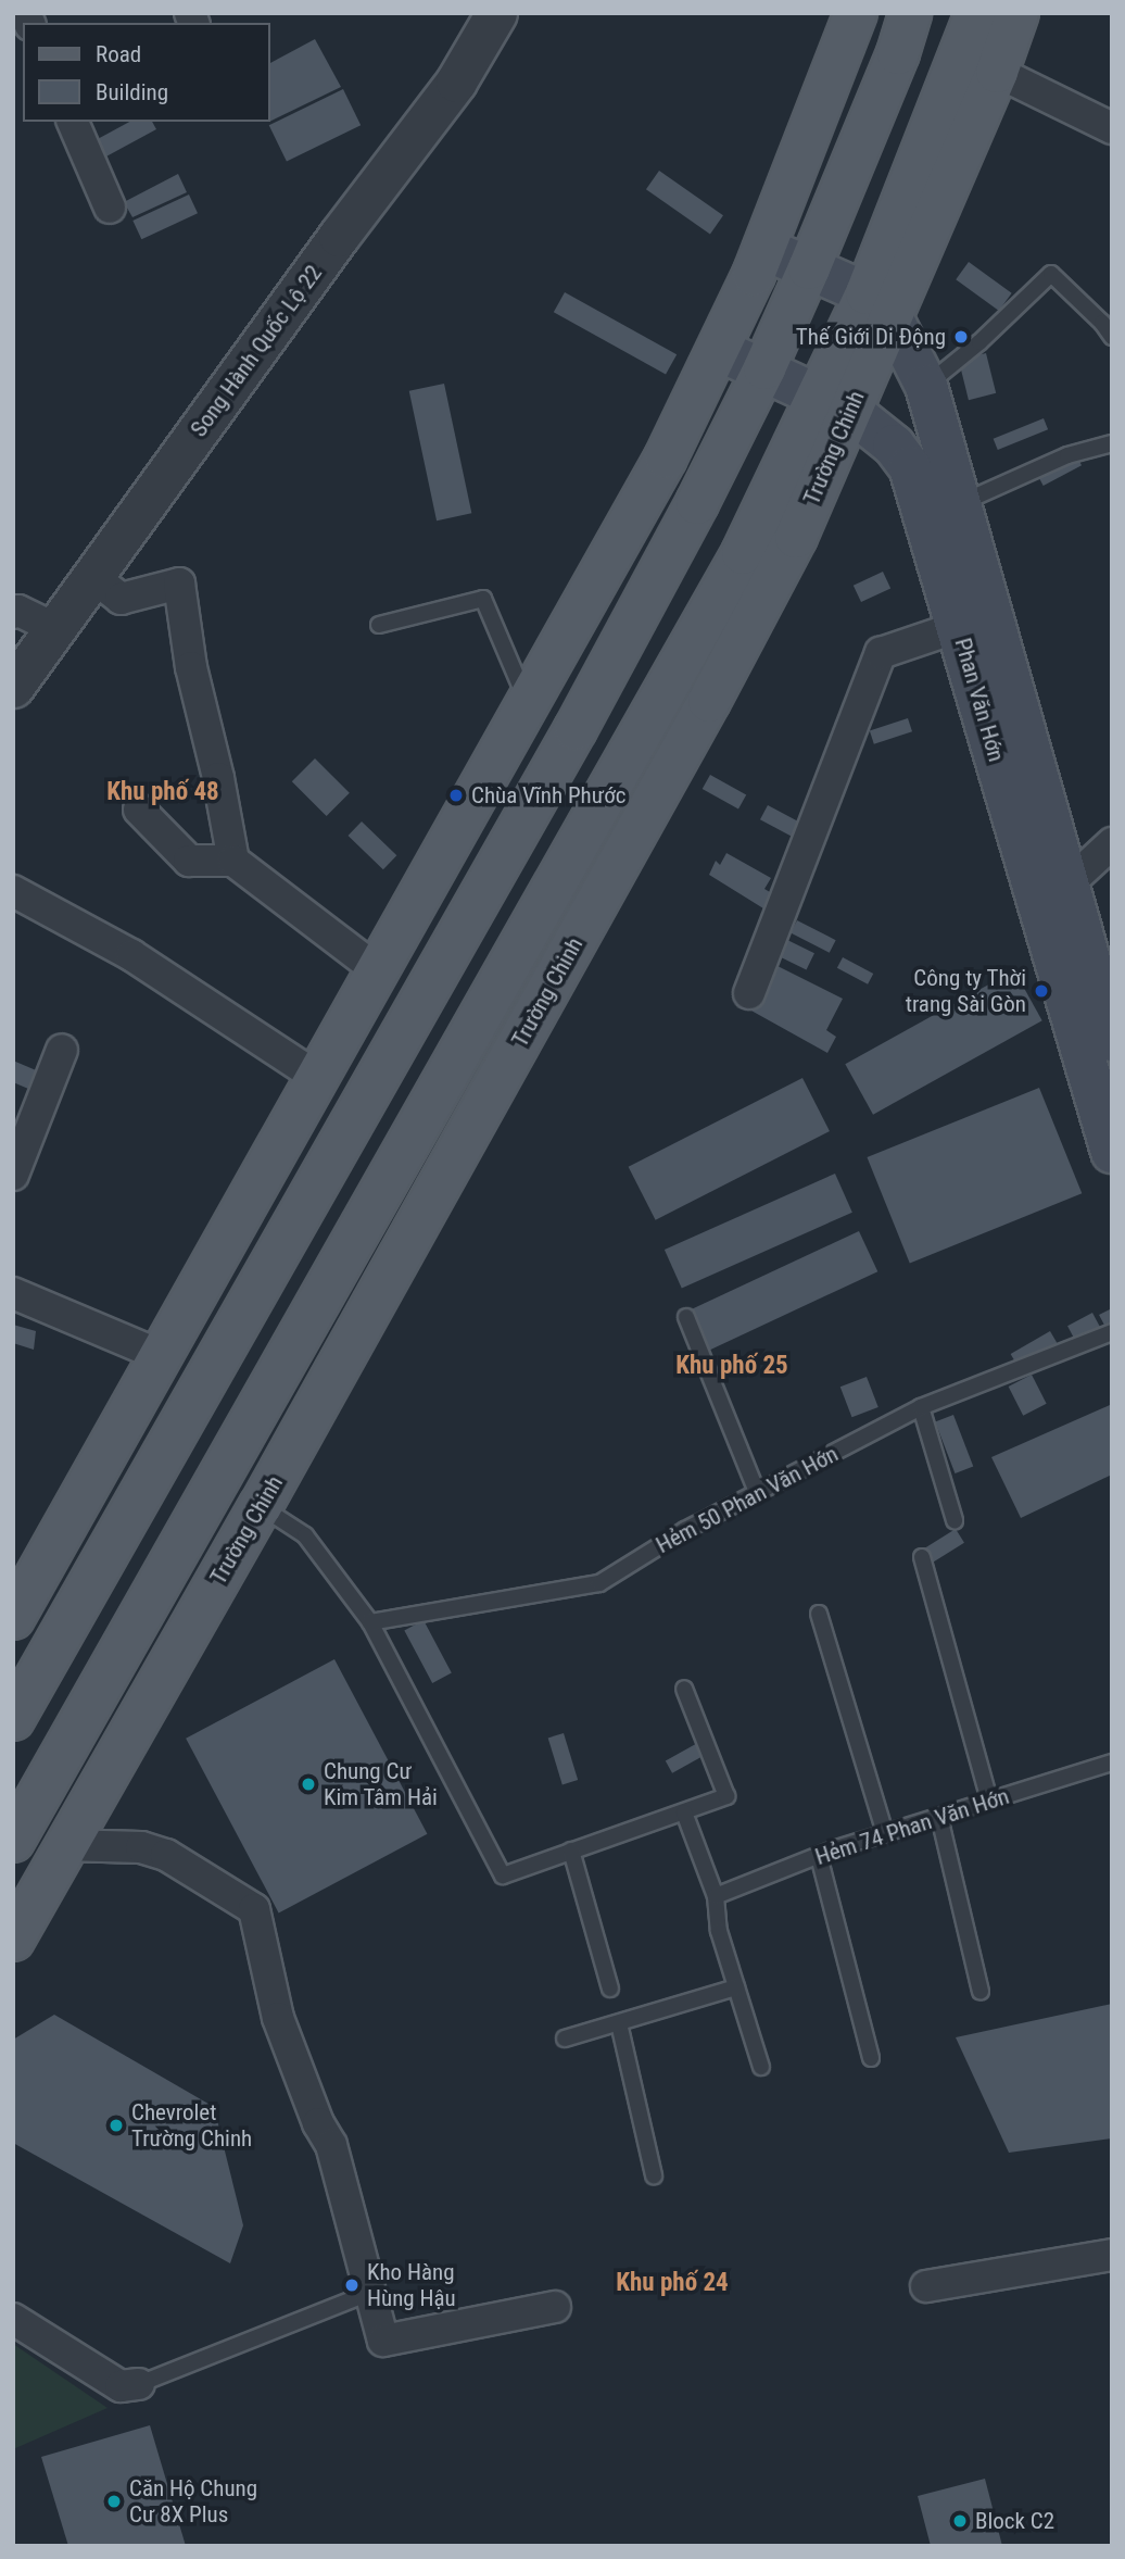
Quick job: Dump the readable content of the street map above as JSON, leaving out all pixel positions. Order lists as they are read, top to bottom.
{
  "streets": {
    "main road": ["Trường Chinh", "Phan Văn Hớn"],
    "street": ["Song Hành Quốc Lộ 22"],
    "lane": ["Hẻm 50 Phan Văn Hớn", "Hẻm 74 Phan Văn Hớn"]
  },
  "crossings": [
    ["Trường Chinh", "Phan Văn Hớn"]
  ],
  "districts": ["Khu phố 48", "Khu phố 25", "Khu phố 24"],
  "places": [
    "Thế Giới Di Động",
    "Chùa Vĩnh Phước",
    "Công ty Thời trang Sài Gòn",
    "Chung Cư Kim Tâm Hải",
    "Chevrolet Trường Chinh",
    "Kho Hàng Hùng Hậu",
    "Căn Hộ Chung Cư 8X Plus",
    "Block C2"
  ],
  "legend": ["Road", "Building"]
}
